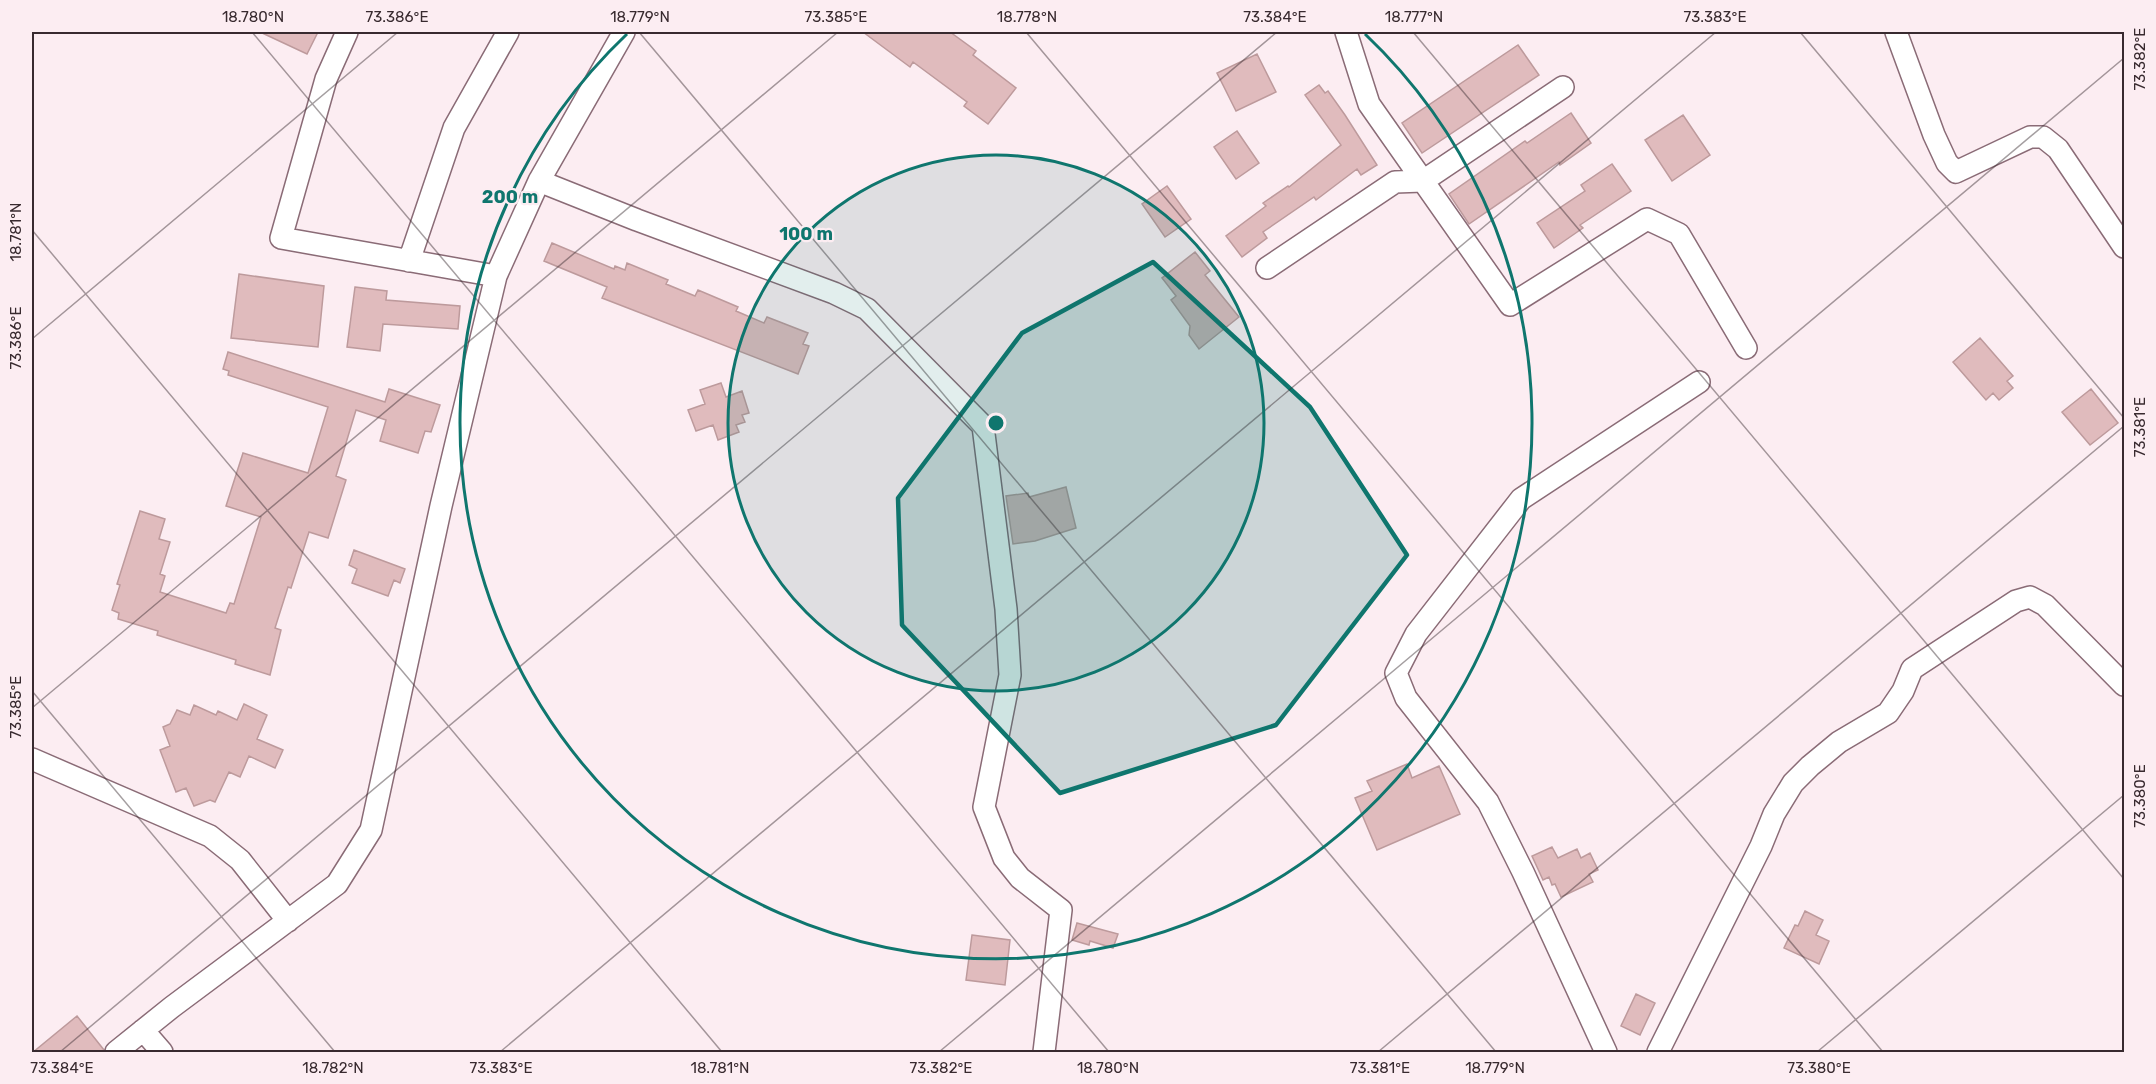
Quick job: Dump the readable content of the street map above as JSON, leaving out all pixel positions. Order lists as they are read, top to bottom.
{
  "coordinates": [
    "18.780°N",
    "73.386°E",
    "18.779°N",
    "73.385°E",
    "18.778°N",
    "73.384°E",
    "18.777°N",
    "73.383°E",
    "73.382°E",
    "18.781°N",
    "73.381°E",
    "73.380°E",
    "18.782°N"
  ],
  "rings": ["200 m", "100 m"]
}
